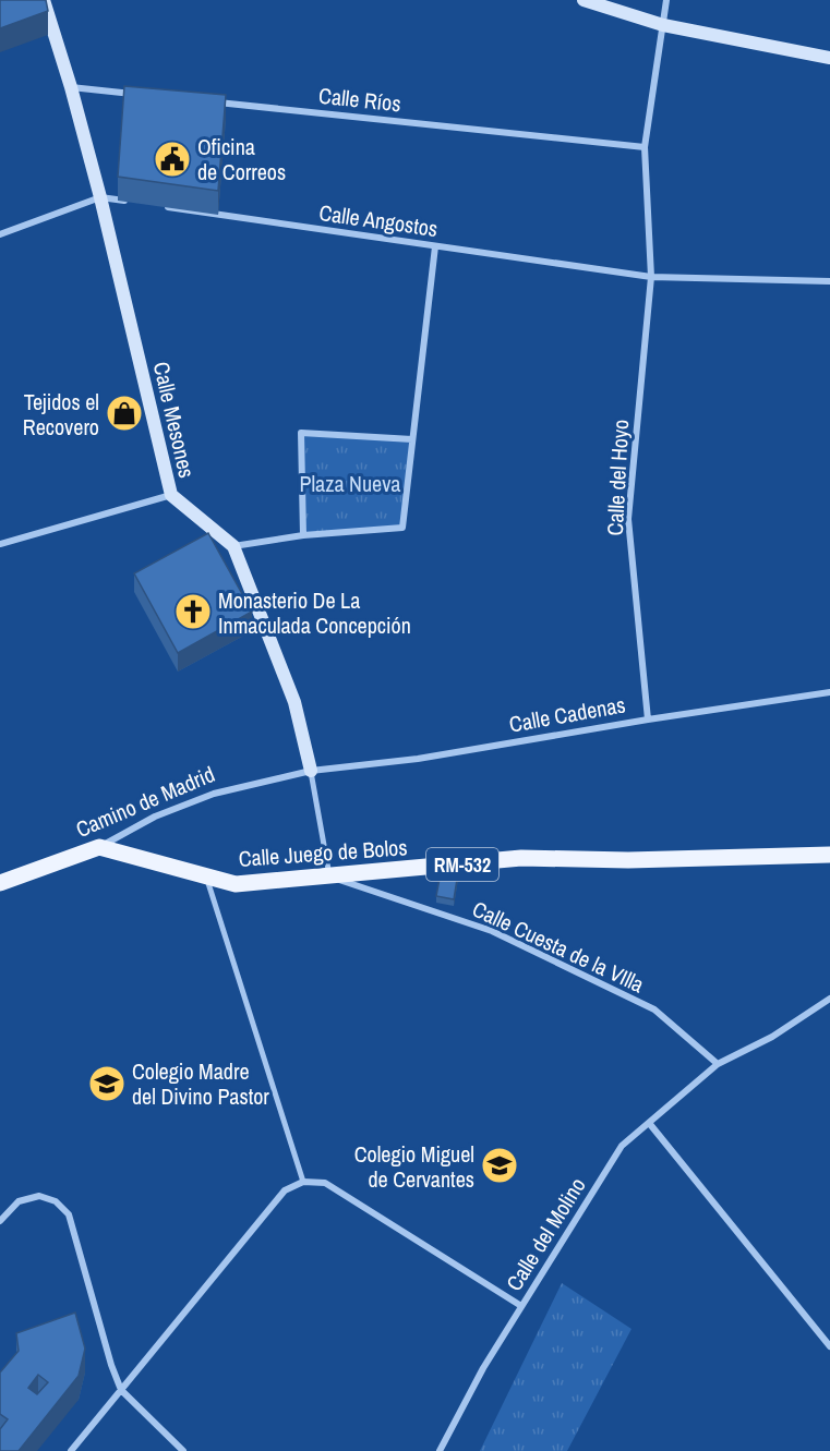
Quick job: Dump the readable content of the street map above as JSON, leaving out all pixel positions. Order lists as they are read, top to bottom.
{
  "streets": {
    "main road": [
      "Calle Mesones",
      "Camino de Madrid",
      "Calle Juego de Bolos",
      "RM-532"
    ],
    "street": [
      "Calle Ríos",
      "Calle Angostos",
      "Calle del Hoyo",
      "Calle Cadenas",
      "Calle Cuesta de la VIlla",
      "Calle del Molino"
    ]
  },
  "crossings": [
    ["Calle Ríos", "Calle del Hoyo"],
    ["Calle Angostos", "Calle del Hoyo"],
    ["Calle Mesones", "Calle Cadenas"],
    ["Calle Mesones", "Camino de Madrid"],
    ["Calle del Hoyo", "Calle Cadenas"],
    ["Calle Cadenas", "Camino de Madrid"],
    ["Camino de Madrid", "Calle Juego de Bolos"],
    ["Calle Juego de Bolos", "Calle Cuesta de la VIlla"],
    ["Calle Cuesta de la VIlla", "Calle del Molino"]
  ],
  "parks": ["Plaza Nueva"],
  "places": {
    "public building": ["Oficina de Correos"],
    "shop": ["Tejidos el Recovero"],
    "church": ["Monasterio De La Inmaculada Concepción"],
    "school or university": ["Colegio Madre del Divino Pastor", "Colegio Miguel de Cervantes"]
  }
}
